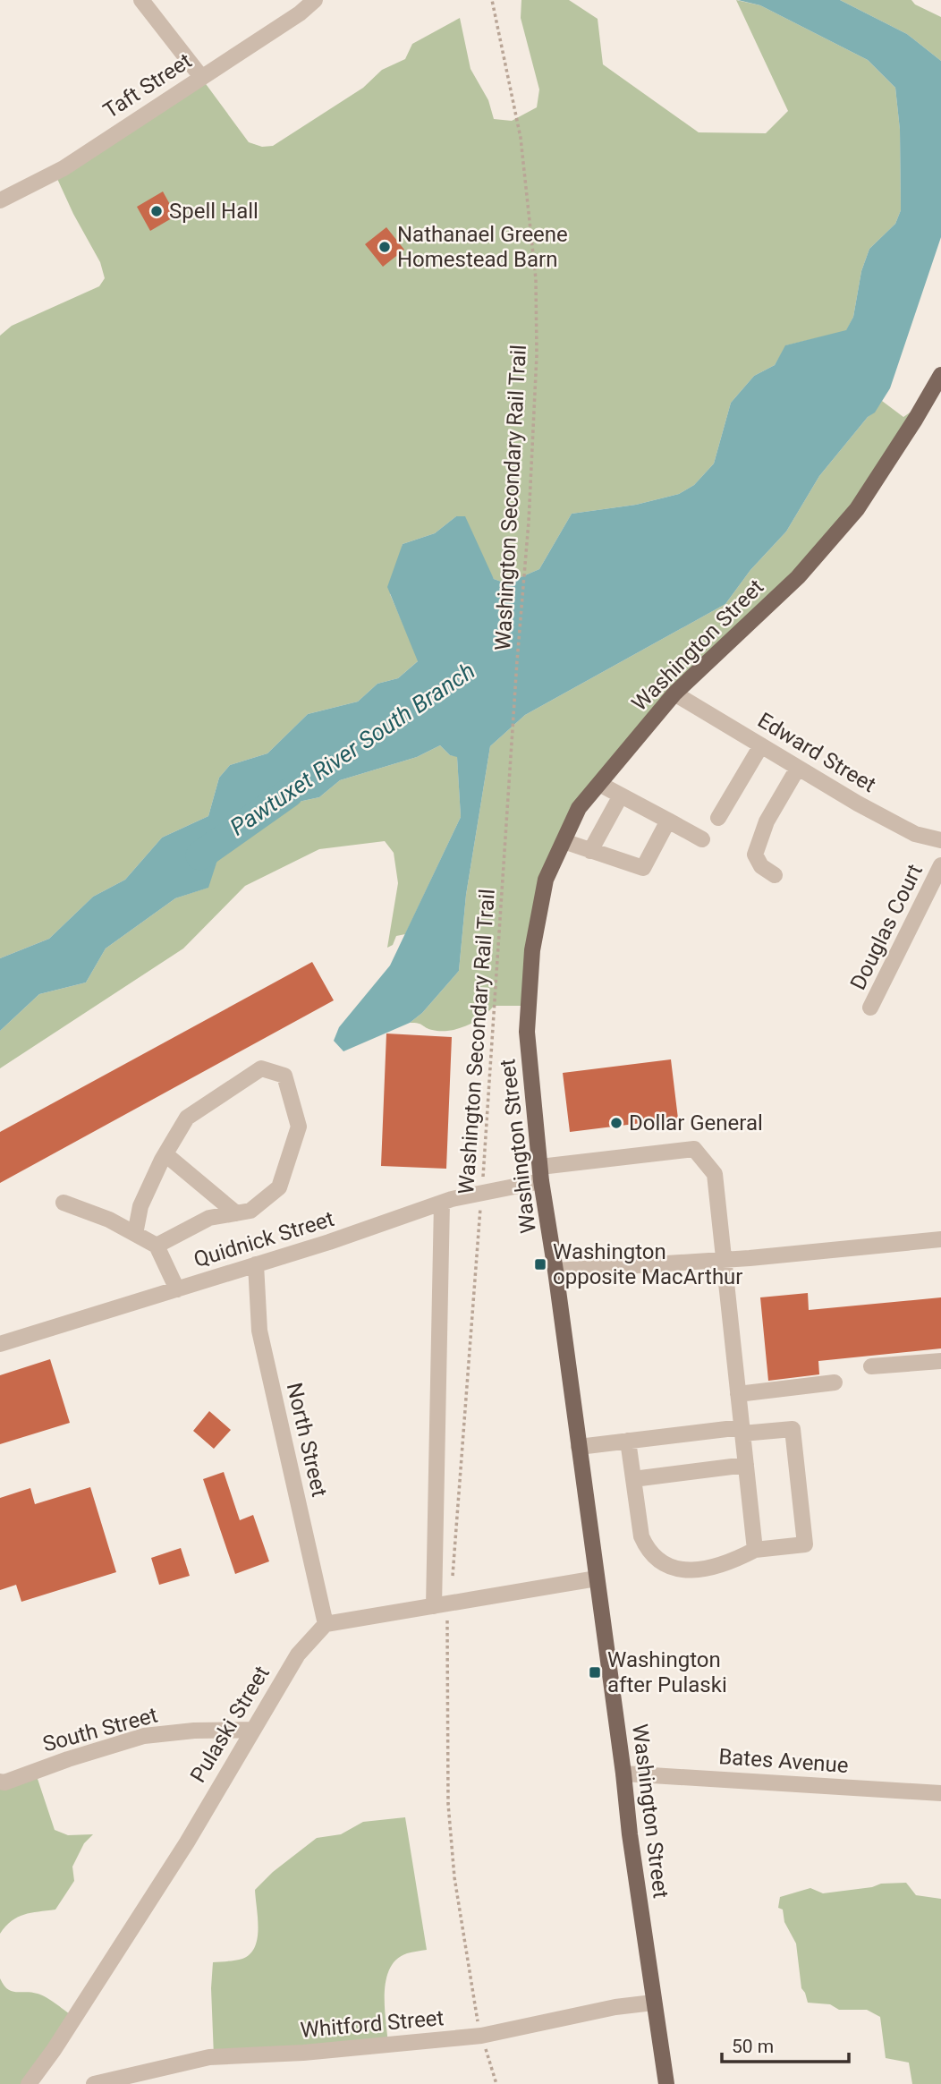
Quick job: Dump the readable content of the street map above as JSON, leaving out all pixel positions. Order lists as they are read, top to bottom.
{
  "streets": {
    "main road": ["Washington Street"],
    "street": [
      "Taft Street",
      "Edward Street",
      "Douglas Court",
      "Quidnick Street",
      "North Street",
      "Pulaski Street",
      "South Street",
      "Bates Avenue",
      "Whitford Street"
    ],
    "path": ["Washington Secondary Rail Trail"]
  },
  "crossings": [
    ["Washington Secondary Rail Trail", "Quidnick Street"],
    ["Washington Secondary Rail Trail", "Whitford Street"],
    ["Washington Street", "Edward Street"],
    ["Washington Street", "Quidnick Street"],
    ["Washington Street", "Bates Avenue"],
    ["Washington Street", "Whitford Street"],
    ["Quidnick Street", "North Street"],
    ["North Street", "Pulaski Street"],
    ["Pulaski Street", "South Street"]
  ],
  "water": ["Pawtuxet River South Branch"],
  "places": {
    "other": ["Spell Hall", "Nathanael Greene Homestead Barn", "Dollar General"],
    "transit": ["Washington opposite MacArthur", "Washington after Pulaski"]
  },
  "scale_bar": "50 m"
}
